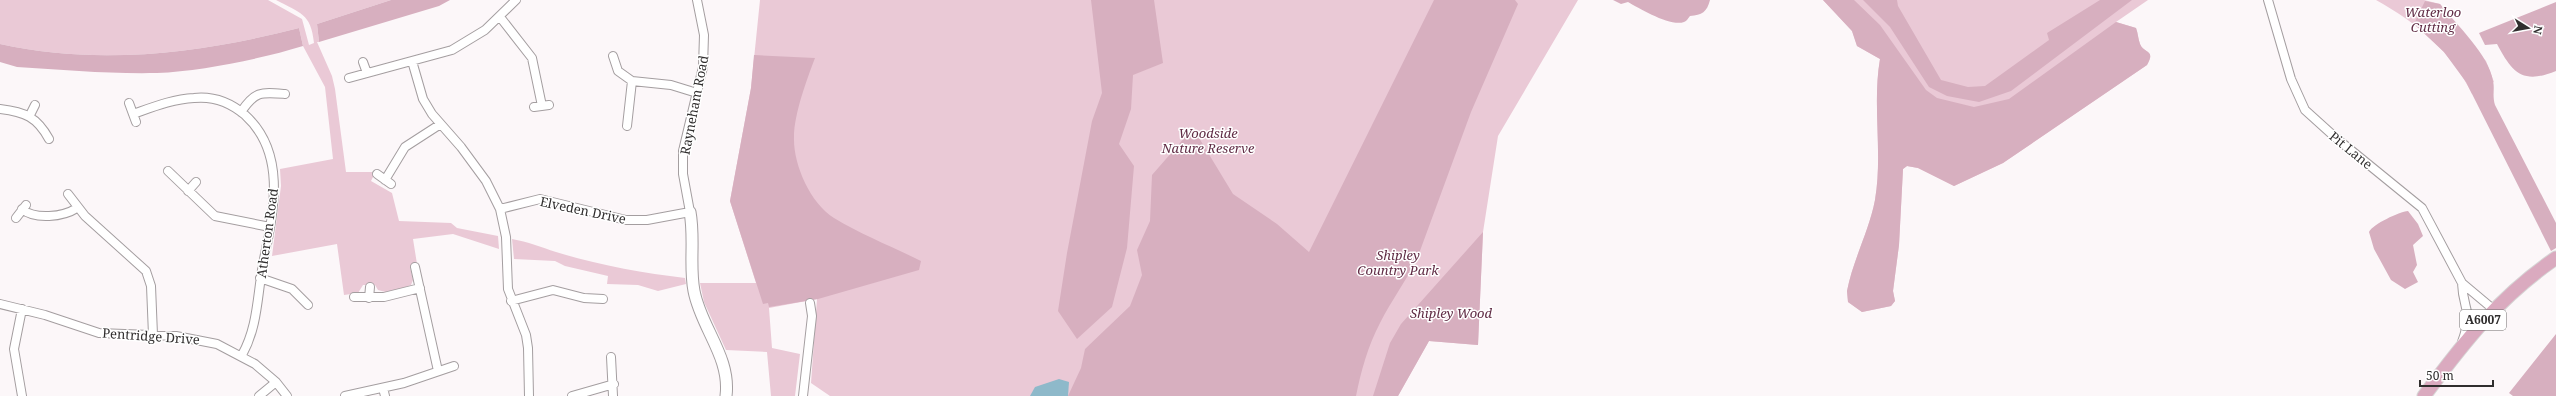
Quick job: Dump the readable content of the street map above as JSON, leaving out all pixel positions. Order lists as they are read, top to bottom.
{
  "streets": {
    "main road": ["A6007"],
    "street": [
      "Rayneham Road",
      "Pit Lane",
      "Elveden Drive",
      "Atherton Road",
      "Pentridge Drive"
    ]
  },
  "crossings": [
    ["Rayneham Road", "Elveden Drive"],
    ["Pit Lane", "A6007"],
    ["Atherton Road", "Pentridge Drive"]
  ],
  "parks": [
    "Waterloo Cutting",
    "Woodside Nature Reserve",
    "Shipley Country Park",
    "Shipley Wood"
  ],
  "scale_bar": "50 m",
  "north": "right"
}
